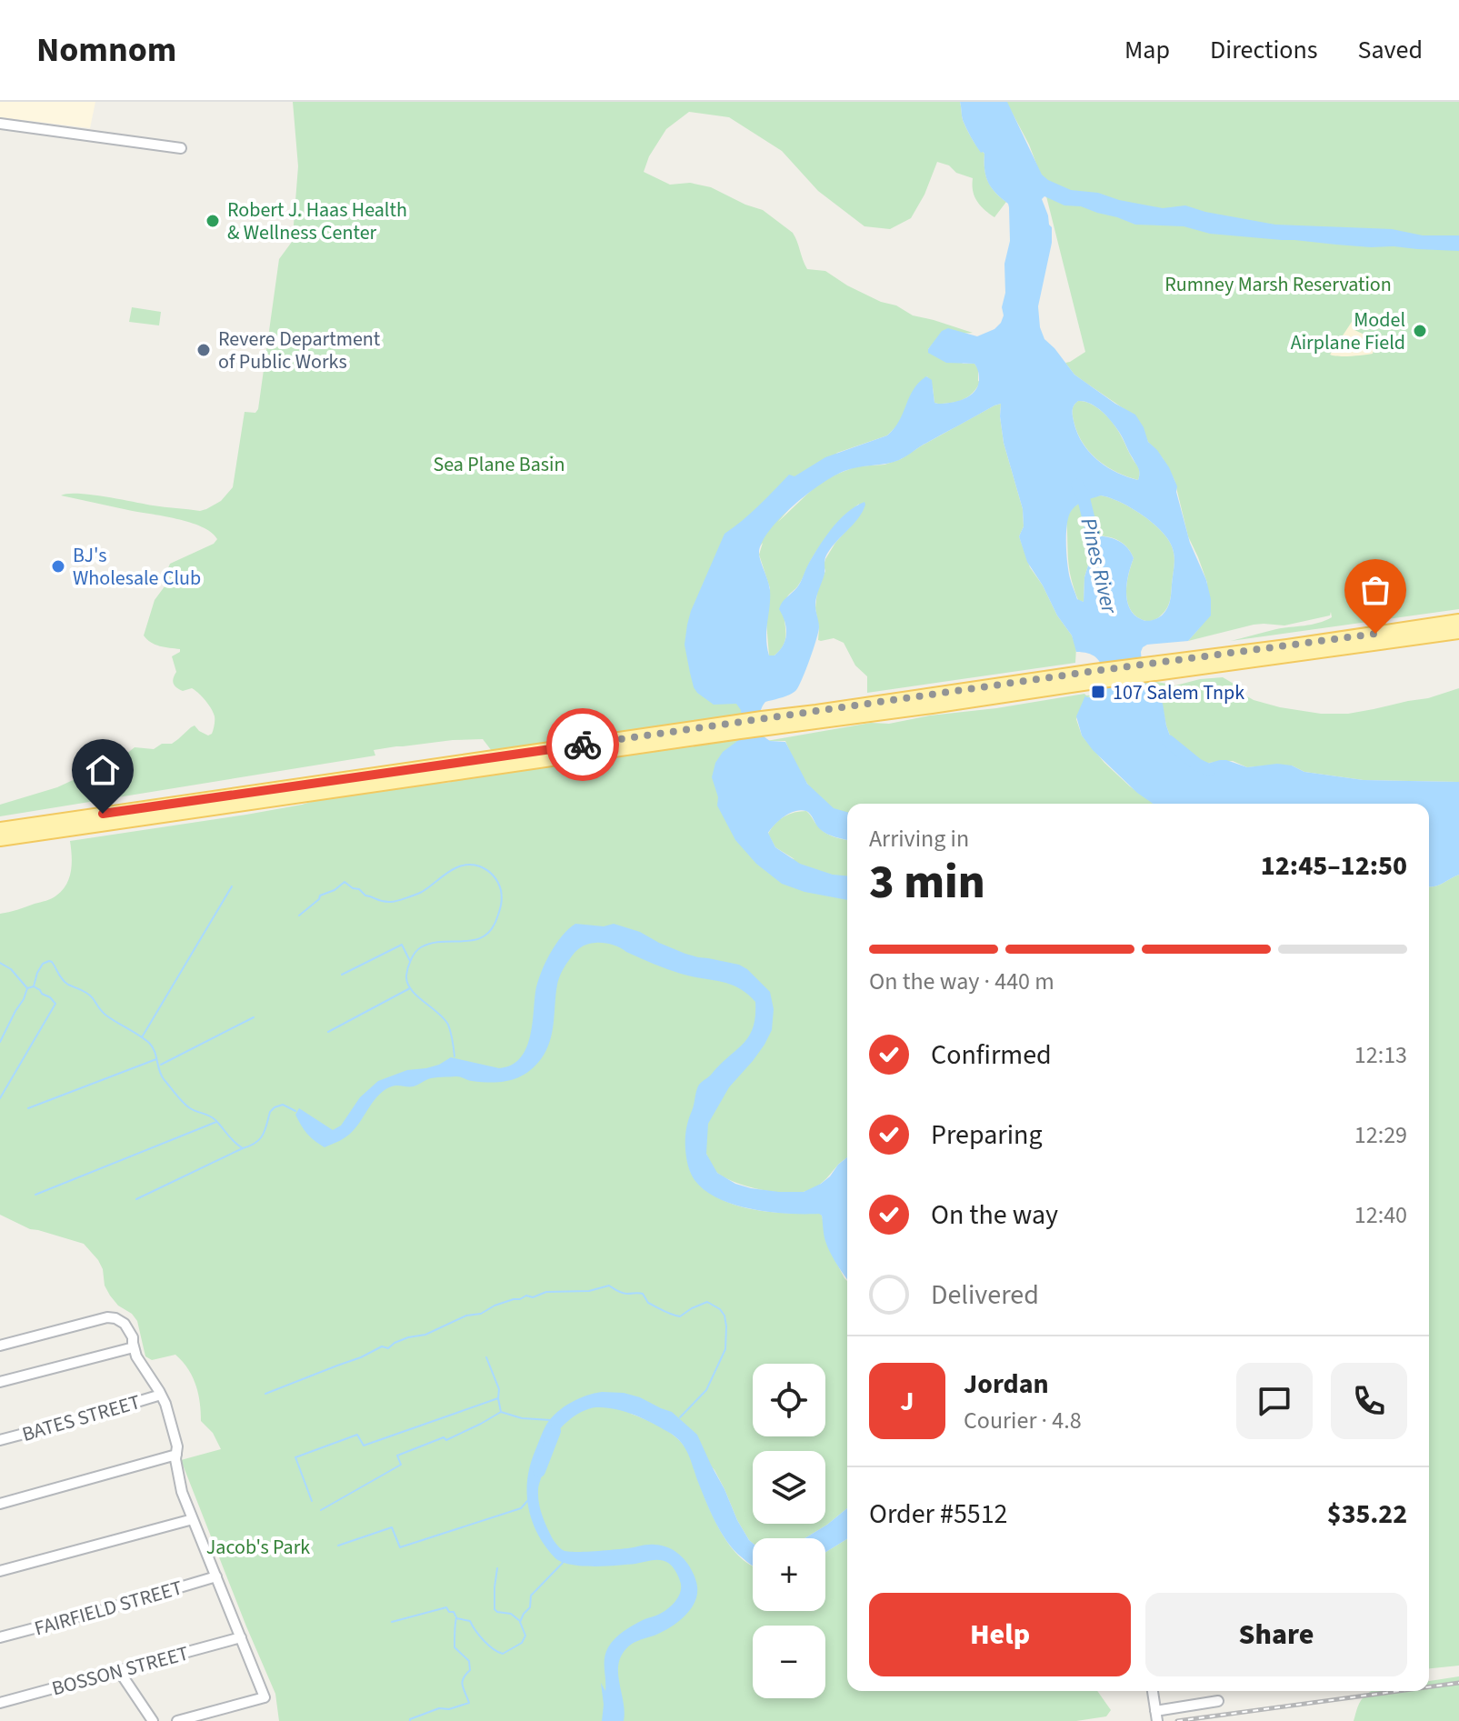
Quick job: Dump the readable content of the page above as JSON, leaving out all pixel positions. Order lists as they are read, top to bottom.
{
  "streets": {
    "street": ["BATES STREET", "FAIRFIELD STREET", "BOSSON STREET"]
  },
  "water": ["Pines River"],
  "parks": ["Rumney Marsh Reservation", "Sea Plane Basin", "Jacob's Park"],
  "places": {
    "other": [
      "Robert J. Haas Health & Wellness Center",
      "Model Airplane Field",
      "Revere Department of Public Works",
      "BJ's Wholesale Club"
    ],
    "transit": ["107 Salem Tnpk"]
  },
  "page": {
    "header": "Nomnom",
    "nav": ["Map", "Directions", "Saved"],
    "heading": ["3 min", "Arriving in", "12:45–12:50"],
    "panel": [
      "Jordan",
      "Courier · 4.8",
      "Order #5512",
      "$35.22"
    ],
    "bar": "On the way · 440 m",
    "list": [
      ["Confirmed", "12:13"],
      ["Preparing", "12:29"],
      ["On the way", "12:40"],
      "Delivered"
    ],
    "round": "J",
    "map_buttons": ["+", "−"],
    "buttons": ["Help", "Share"]
  }
}
